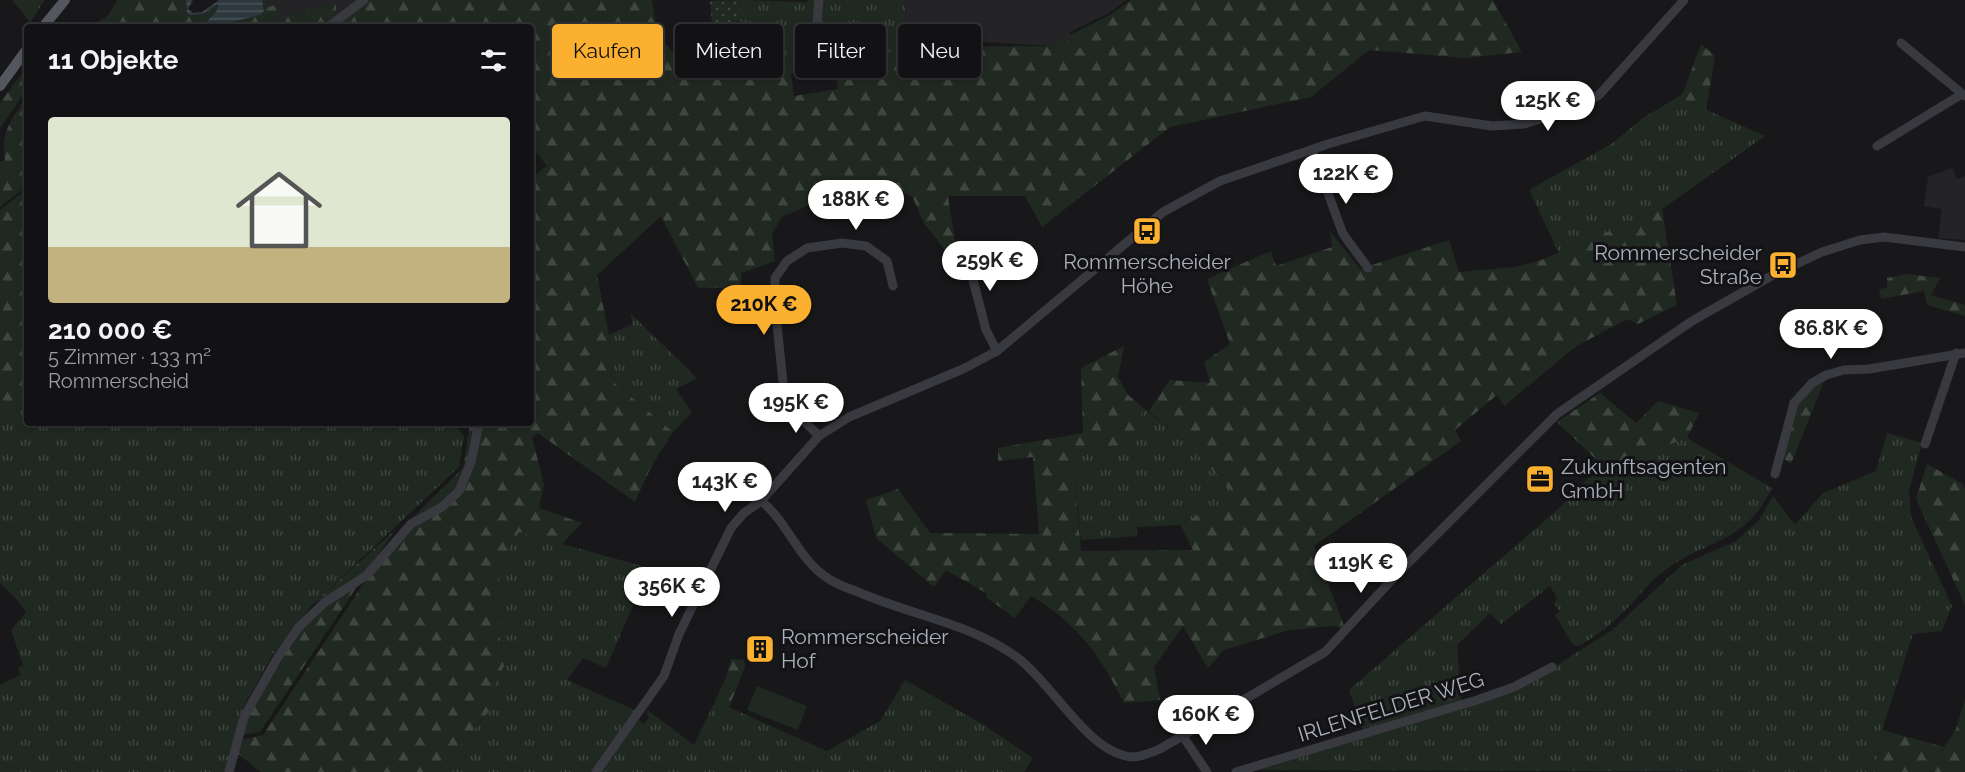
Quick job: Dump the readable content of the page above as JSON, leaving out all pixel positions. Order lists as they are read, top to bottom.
{
  "streets": {
    "street": ["IRLENFELDER WEG"]
  },
  "places": {
    "bus stop": ["Rommerscheider Höhe", "Rommerscheider Straße"],
    "office": ["Zukunftsagenten GmbH"],
    "building": ["Rommerscheider Hof"]
  },
  "page": {
    "chip": [
      "Kaufen",
      "Mieten",
      "Filter",
      "Neu"
    ],
    "heading": "11 Objekte",
    "price": [
      "125K €",
      "122K €",
      "188K €",
      "259K €",
      "210K €",
      "86.8K €",
      "195K €",
      "143K €",
      "119K €",
      "356K €",
      "160K €"
    ],
    "list": [
      {
        "name": "210 000 €",
        "note": "5 Zimmer · 133 m² · Rommerscheid"
      }
    ]
  }
}
